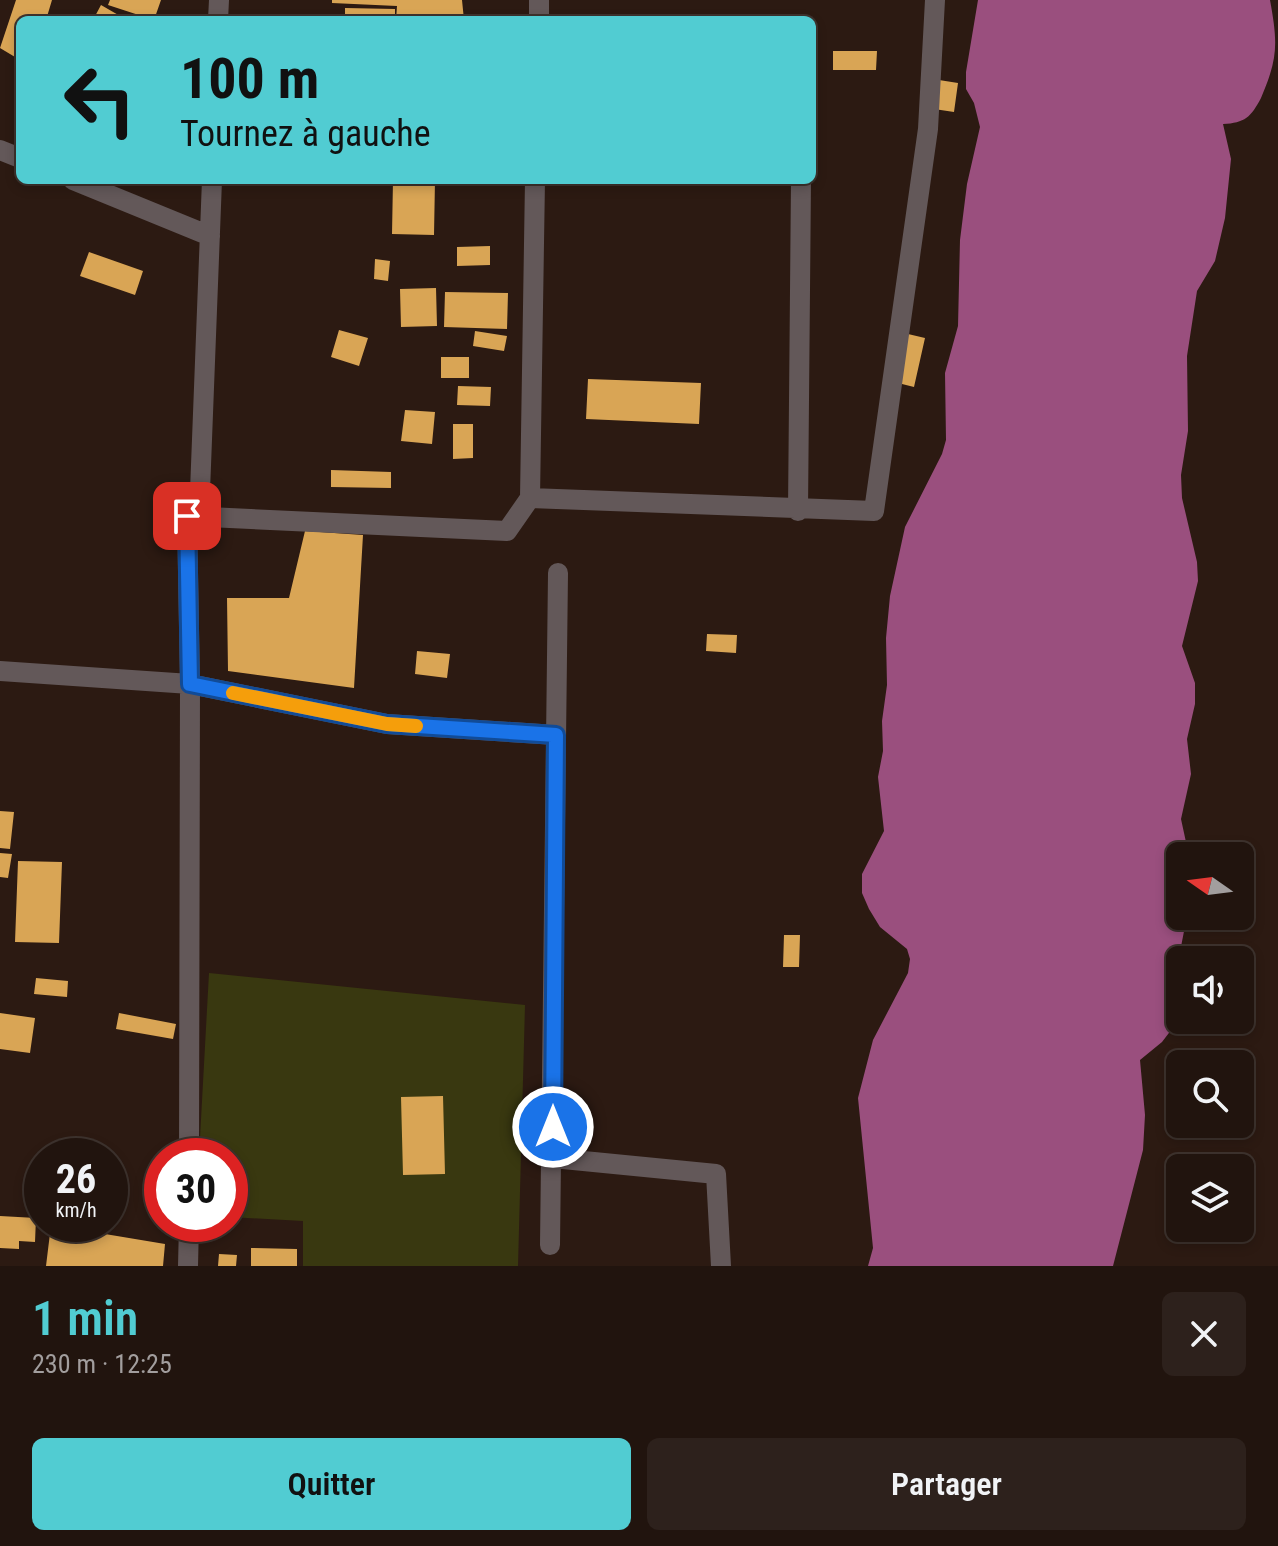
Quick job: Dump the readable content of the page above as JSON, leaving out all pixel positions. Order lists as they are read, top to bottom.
{
  "north": "left",
  "page": {
    "turn": ["100 m", "Tournez à gauche"],
    "speed": "26 km/h",
    "limit": "30",
    "heading": ["1 min", "230 m · 12:25"],
    "buttons": ["Quitter", "Partager"]
  }
}
